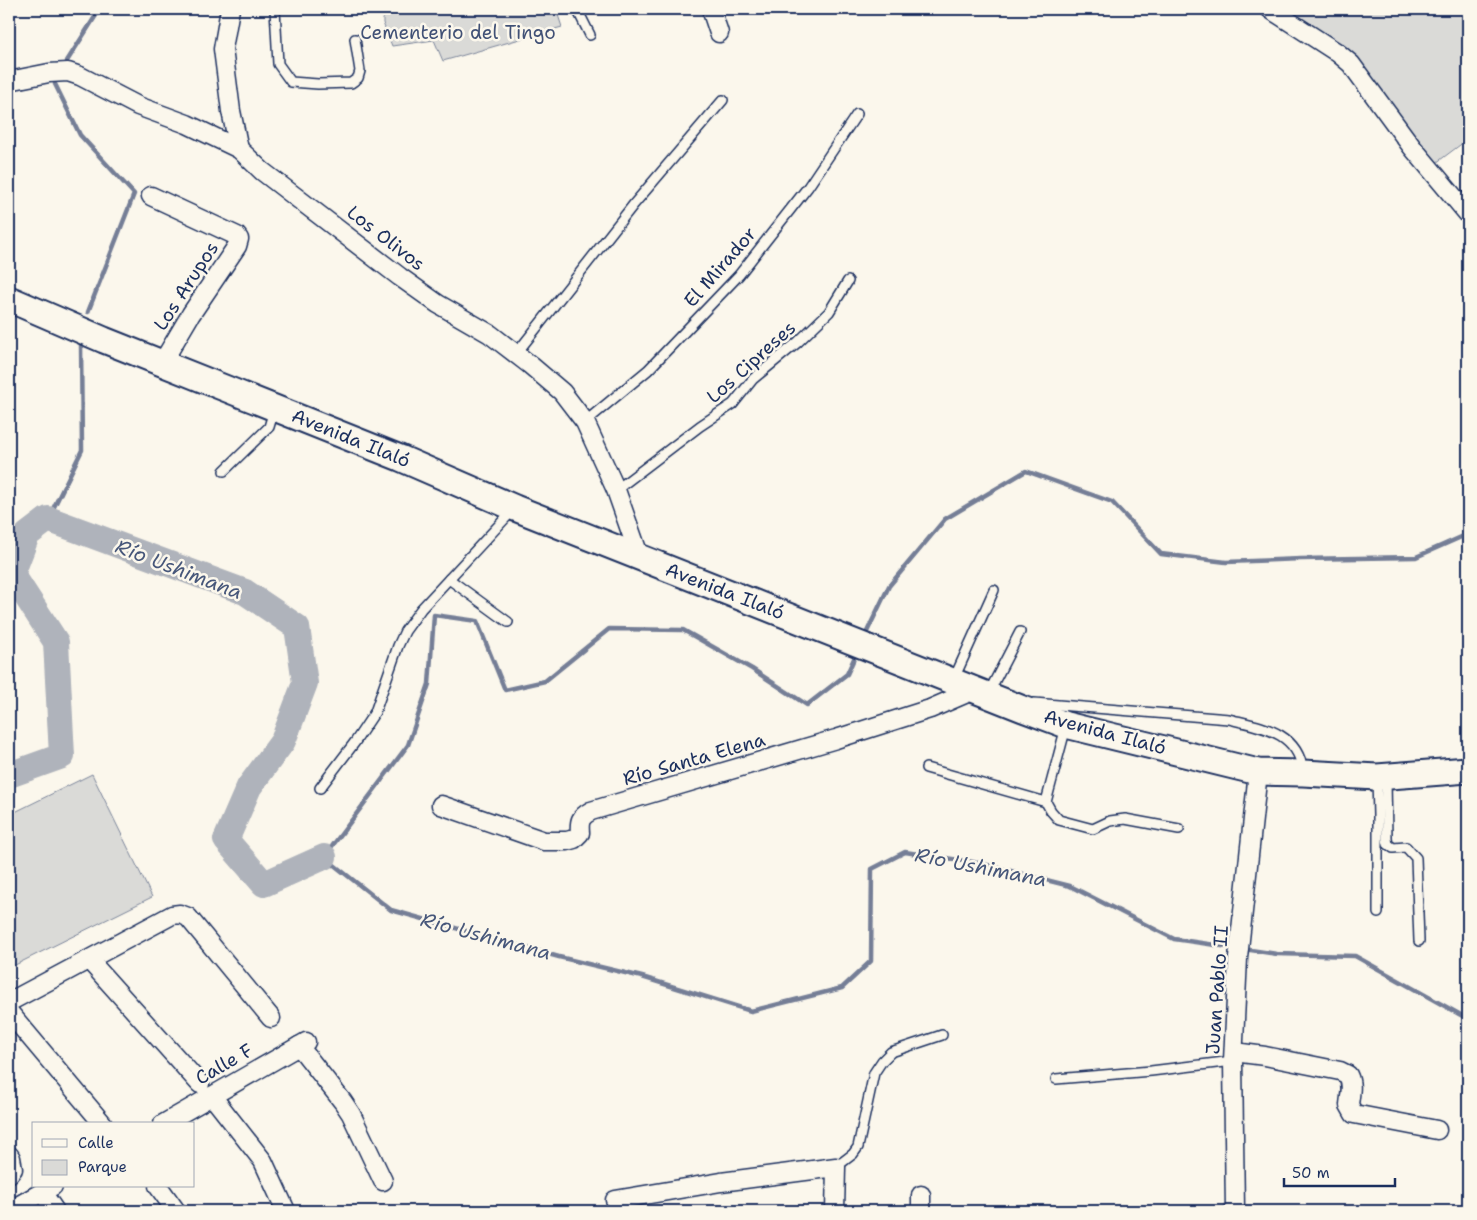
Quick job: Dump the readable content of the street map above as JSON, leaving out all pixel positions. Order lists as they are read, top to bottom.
{
  "streets": {
    "main road": ["Avenida Ilaló"],
    "street": [
      "Los Olivos",
      "Los Arupos",
      "Río Santa Elena",
      "Juan Pablo II",
      "Calle F"
    ],
    "lane": ["El Mirador", "Los Cipreses"]
  },
  "crossings": [
    ["Los Olivos", "El Mirador"],
    ["Los Olivos", "Los Cipreses"],
    ["Los Olivos", "Avenida Ilaló"],
    ["Los Arupos", "Avenida Ilaló"],
    ["Avenida Ilaló", "Río Santa Elena"],
    ["Avenida Ilaló", "Juan Pablo II"]
  ],
  "water": ["Río Ushimana"],
  "parks": ["Cementerio del Tingo"],
  "legend": ["Calle", "Parque"],
  "scale_bar": "50 m"
}
